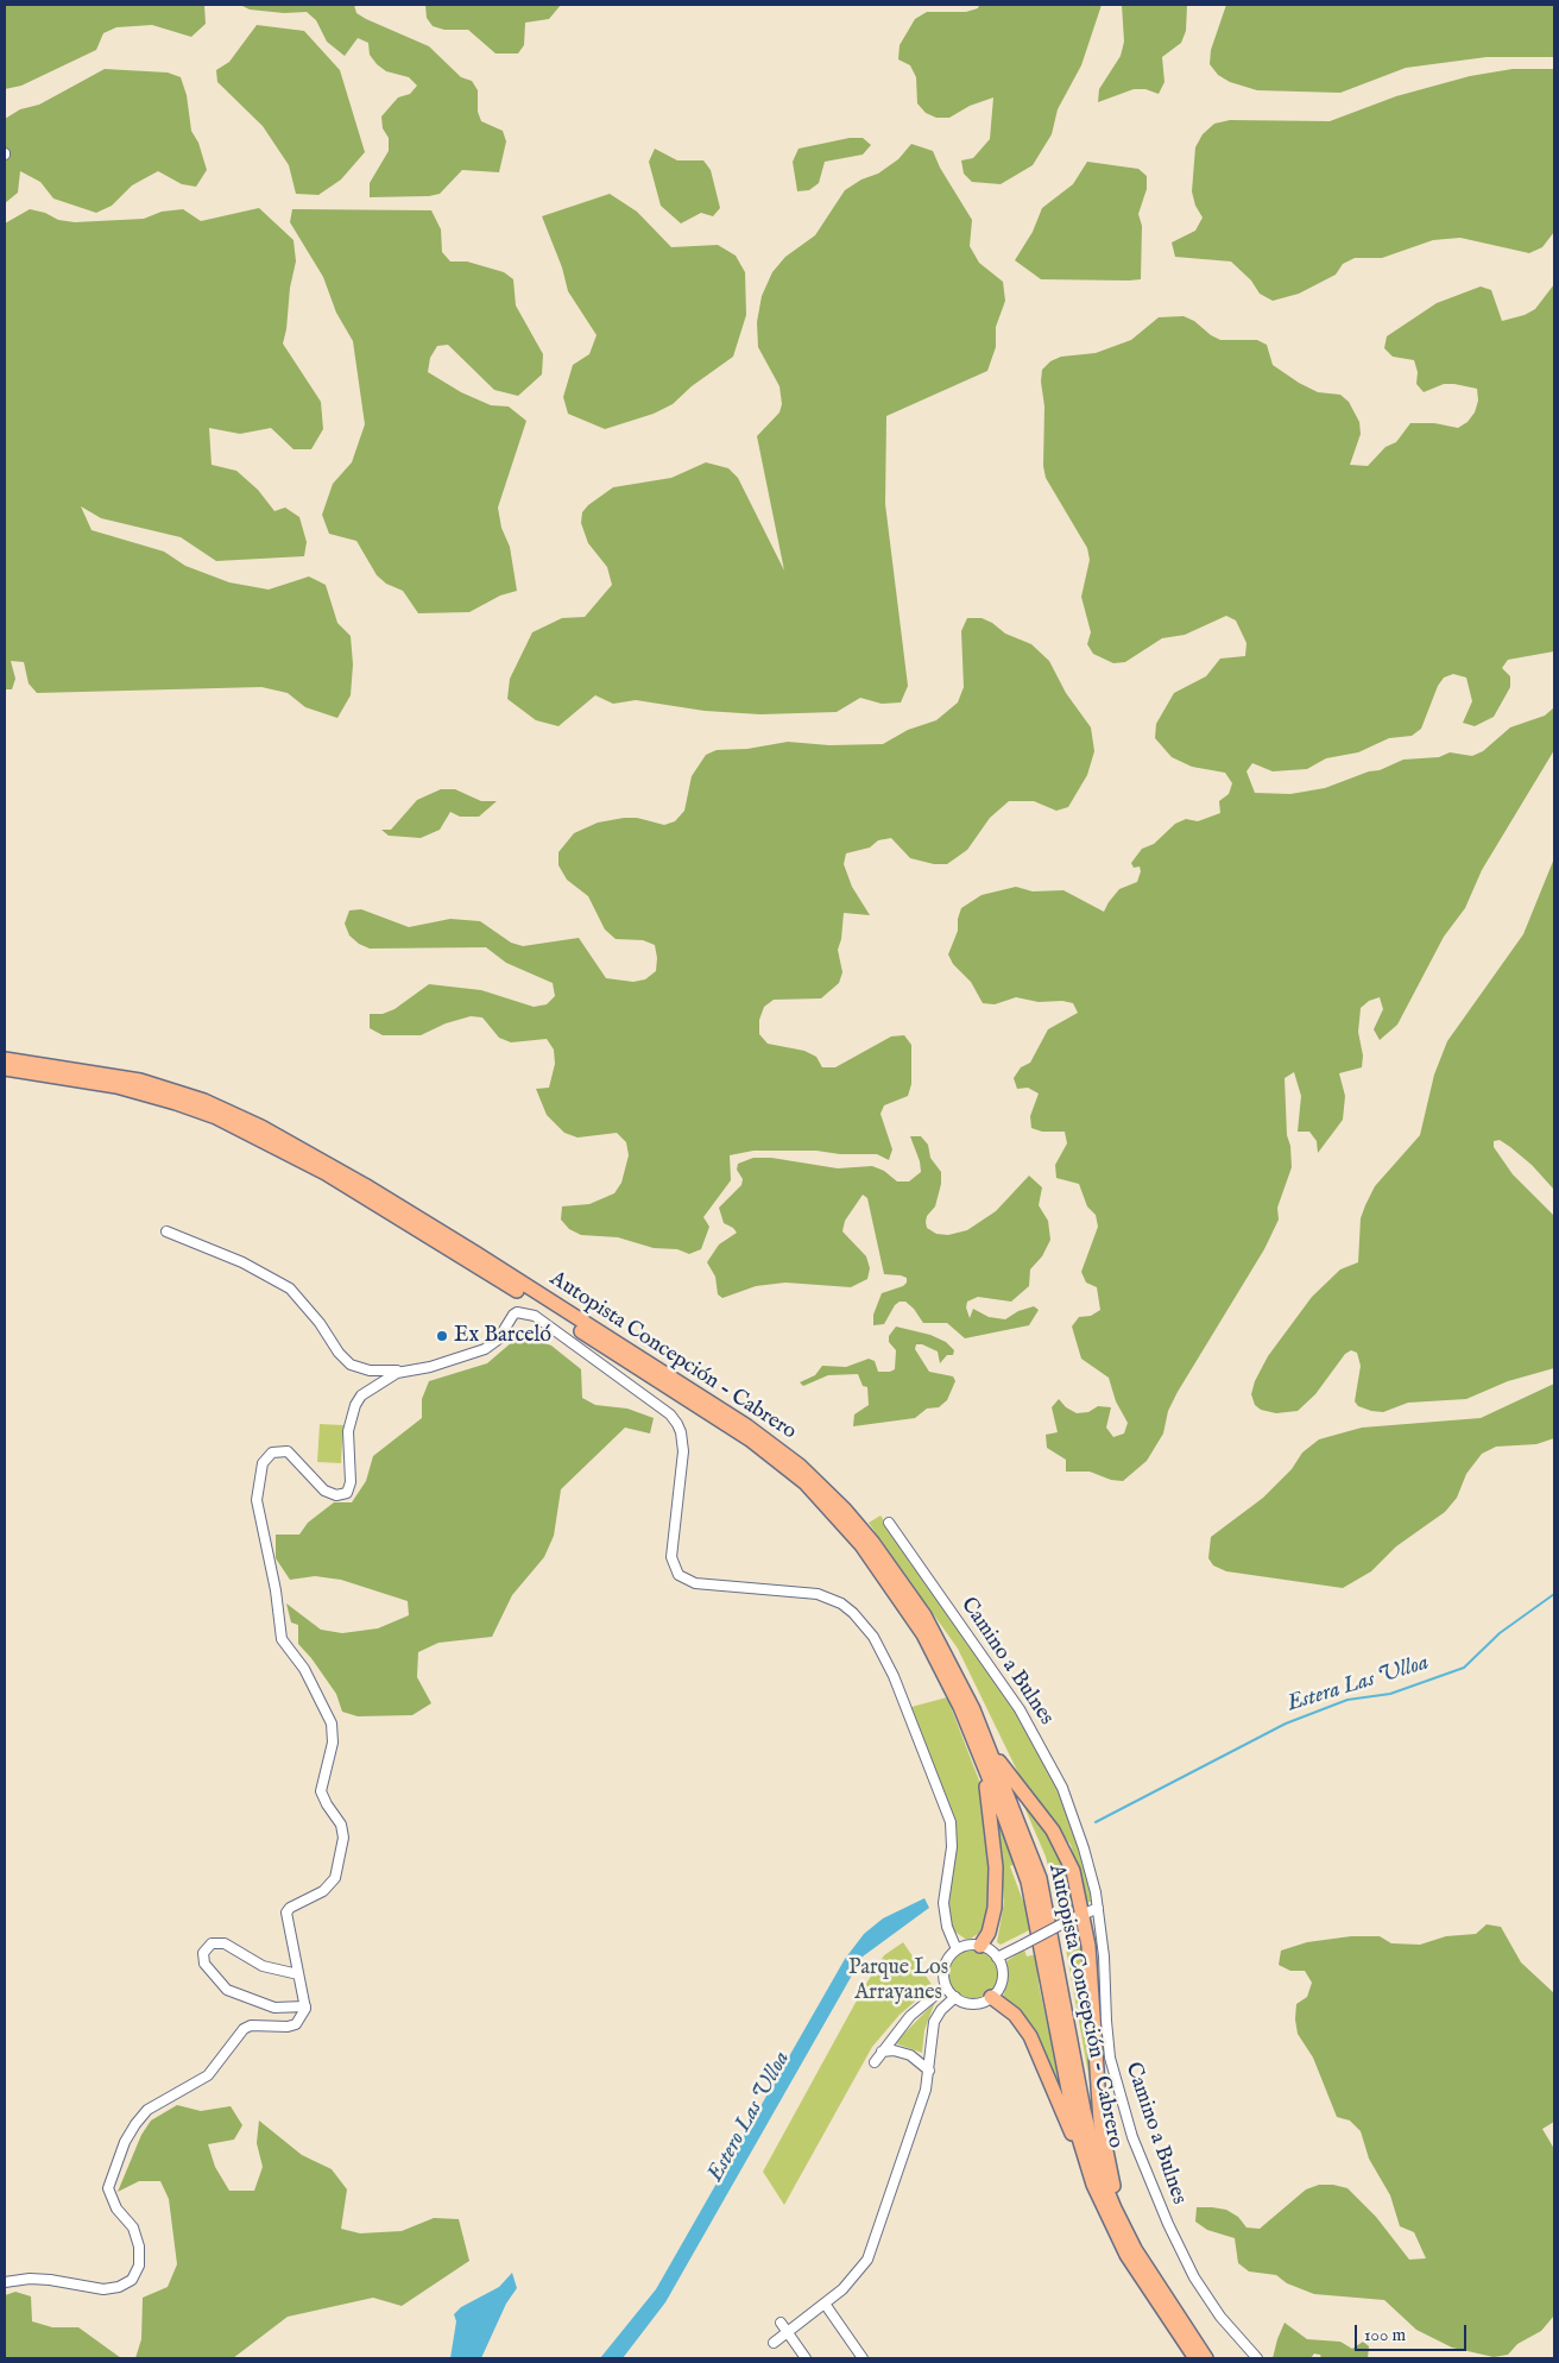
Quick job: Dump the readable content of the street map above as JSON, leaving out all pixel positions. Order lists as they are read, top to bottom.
{
  "streets": {
    "highway": ["Autopista Concepción - Cabrero"],
    "street": ["Camino a Bulnes"]
  },
  "water": ["Estera Las Ulloa", "Estero Las Ulloa"],
  "parks": ["Parque Los Arrayanes"],
  "places": ["Ex Barceló"],
  "scale_bar": "100 m"
}
